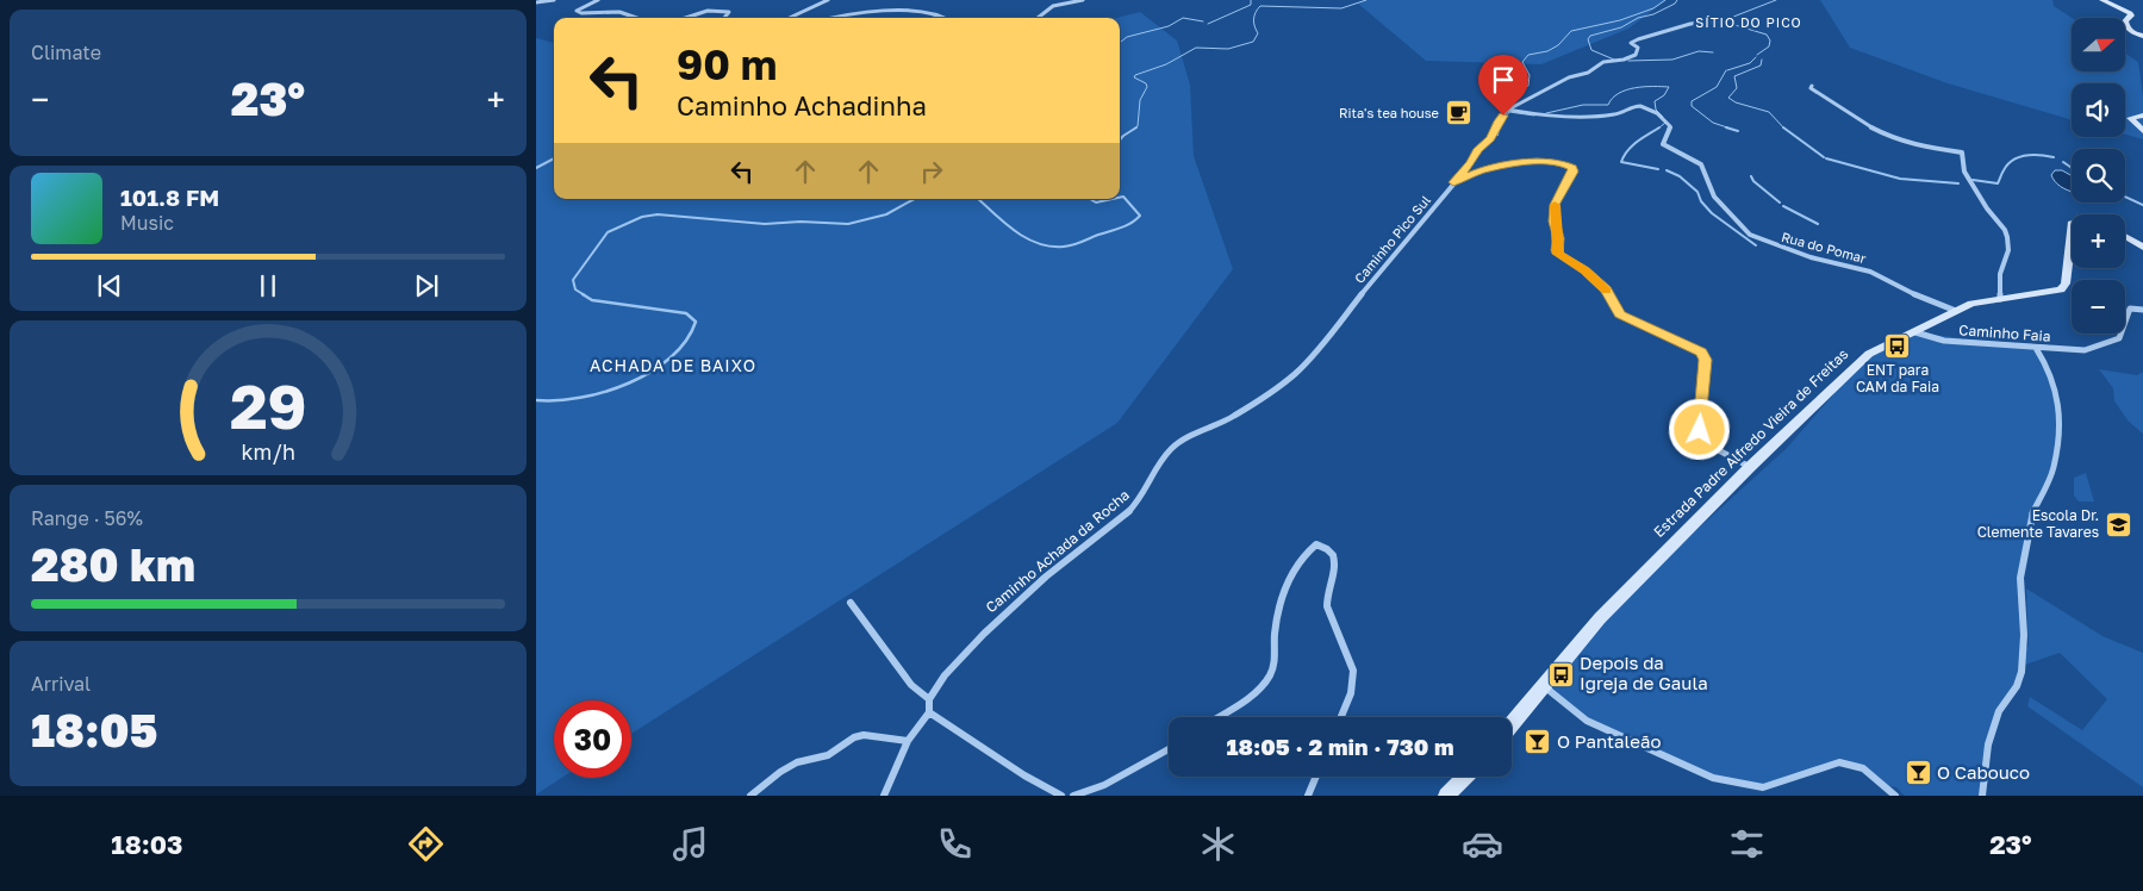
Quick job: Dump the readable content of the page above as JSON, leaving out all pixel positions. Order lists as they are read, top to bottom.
{
  "streets": {
    "main road": ["Estrada Padre Alfredo Vieira de Freitas"],
    "street": [
      "Caminho Pico Sul",
      "Rua do Pomar",
      "Caminho Faia",
      "Caminho Achada da Rocha"
    ]
  },
  "crossings": [
    ["Caminho Pico Sul", "Rua do Pomar"],
    ["Caminho Pico Sul", "Caminho Achada da Rocha"],
    ["Rua do Pomar", "Estrada Padre Alfredo Vieira de Freitas"],
    ["Caminho Faia", "Estrada Padre Alfredo Vieira de Freitas"]
  ],
  "districts": ["SÍTIO DO PICO", "ACHADA DE BAIXO"],
  "places": {
    "cafe": ["Rita's tea house"],
    "bus stop": ["ENT para CAM da Faia", "Depois da Igreja de Gaula"],
    "school or university": ["Escola Dr. Clemente Tavares"],
    "bar": ["O Pantaleão", "O Cabouco"]
  },
  "north": "right",
  "page": {
    "tile": [
      "Climate",
      ["Range · 56%", "280 km"],
      ["Arrival", "18:05"]
    ],
    "map_buttons": ["+", "−"],
    "turn": ["90 m", "Caminho Achadinha"],
    "heat": ["−", "23°", "+"],
    "song": ["101.8 FM", "Music"],
    "limit": "30",
    "trip": "18:05 · 2 min · 730 m",
    "tabs": ["18:03", "23°"],
    "gauge": ["29", "km/h"]
  }
}
